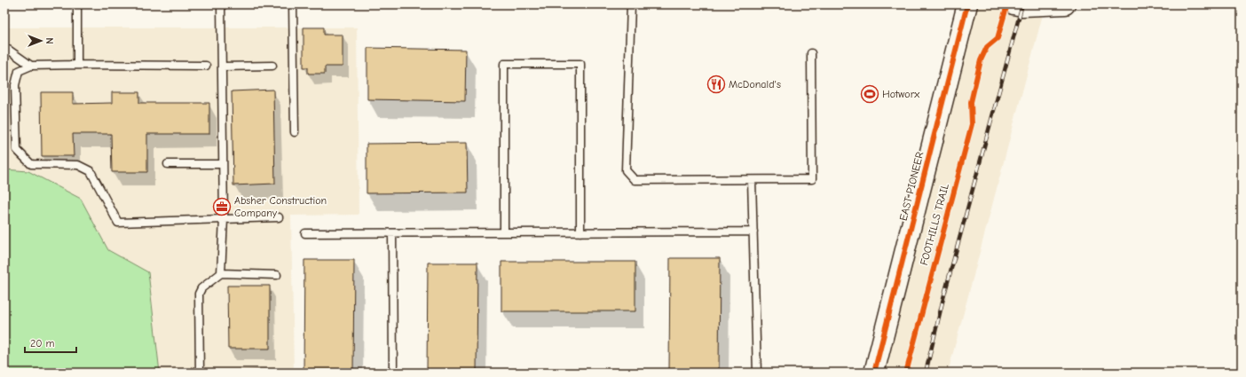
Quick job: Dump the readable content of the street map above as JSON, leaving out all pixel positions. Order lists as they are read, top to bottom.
{
  "streets": {
    "street": ["EAST PIONEER"],
    "cycle path": ["FOOTHILLS TRAIL"]
  },
  "places": {
    "restaurant": ["McDonald's"],
    "sports": ["Hotworx"],
    "office": ["Absher Construction Company"]
  },
  "scale_bar": "20 m",
  "north": "right"
}
